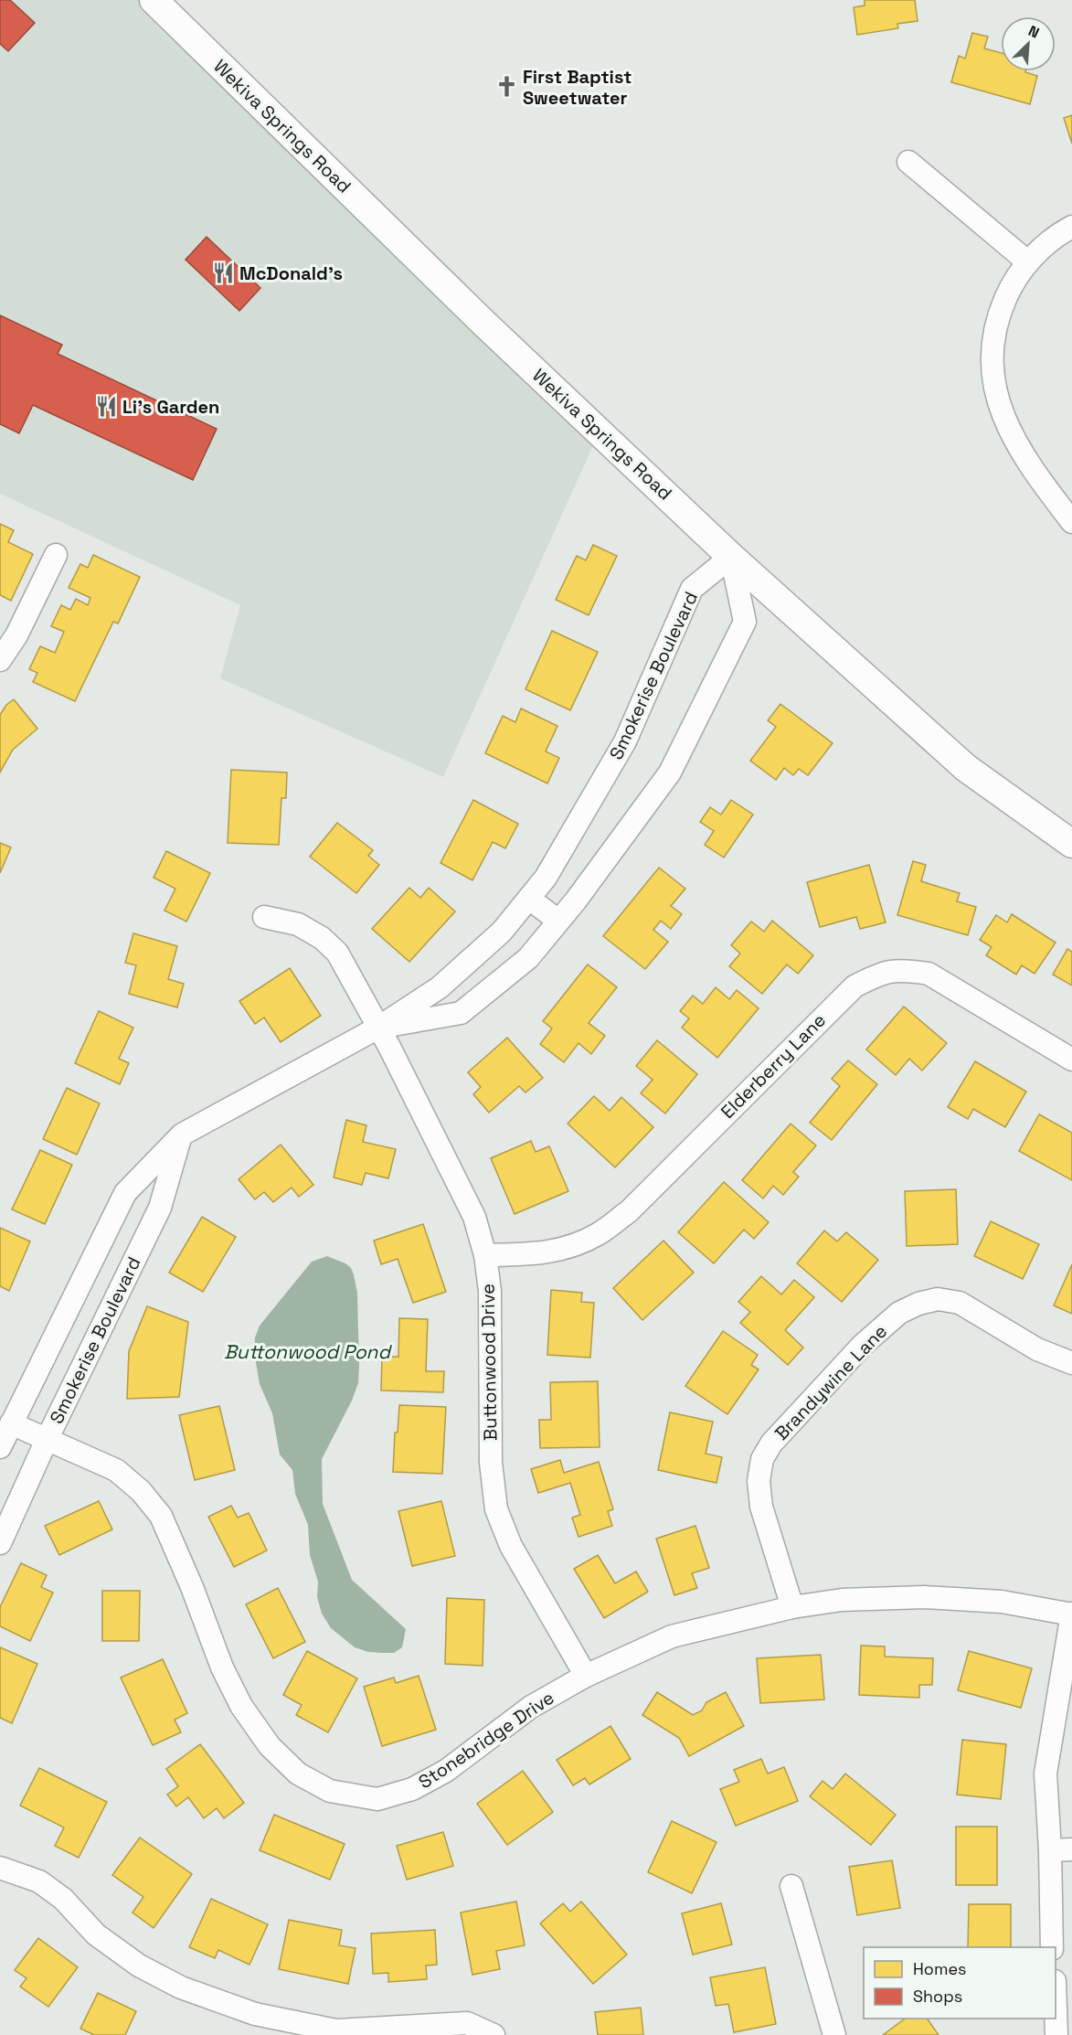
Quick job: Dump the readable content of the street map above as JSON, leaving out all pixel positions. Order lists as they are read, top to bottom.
{
  "streets": {
    "main road": ["Wekiva Springs Road"],
    "street": [
      "Smokerise Boulevard",
      "Elderberry Lane",
      "Buttonwood Drive",
      "Brandywine Lane",
      "Stonebridge Drive"
    ]
  },
  "crossings": [
    ["Wekiva Springs Road", "Smokerise Boulevard"],
    ["Smokerise Boulevard", "Buttonwood Drive"],
    ["Smokerise Boulevard", "Stonebridge Drive"],
    ["Elderberry Lane", "Buttonwood Drive"],
    ["Buttonwood Drive", "Stonebridge Drive"],
    ["Brandywine Lane", "Stonebridge Drive"]
  ],
  "water": ["Buttonwood Pond"],
  "places": {
    "church": ["First Baptist Sweetwater"],
    "restaurant": ["McDonald's", "Li's Garden"]
  },
  "legend": ["Homes", "Shops"],
  "north": "top right"
}
